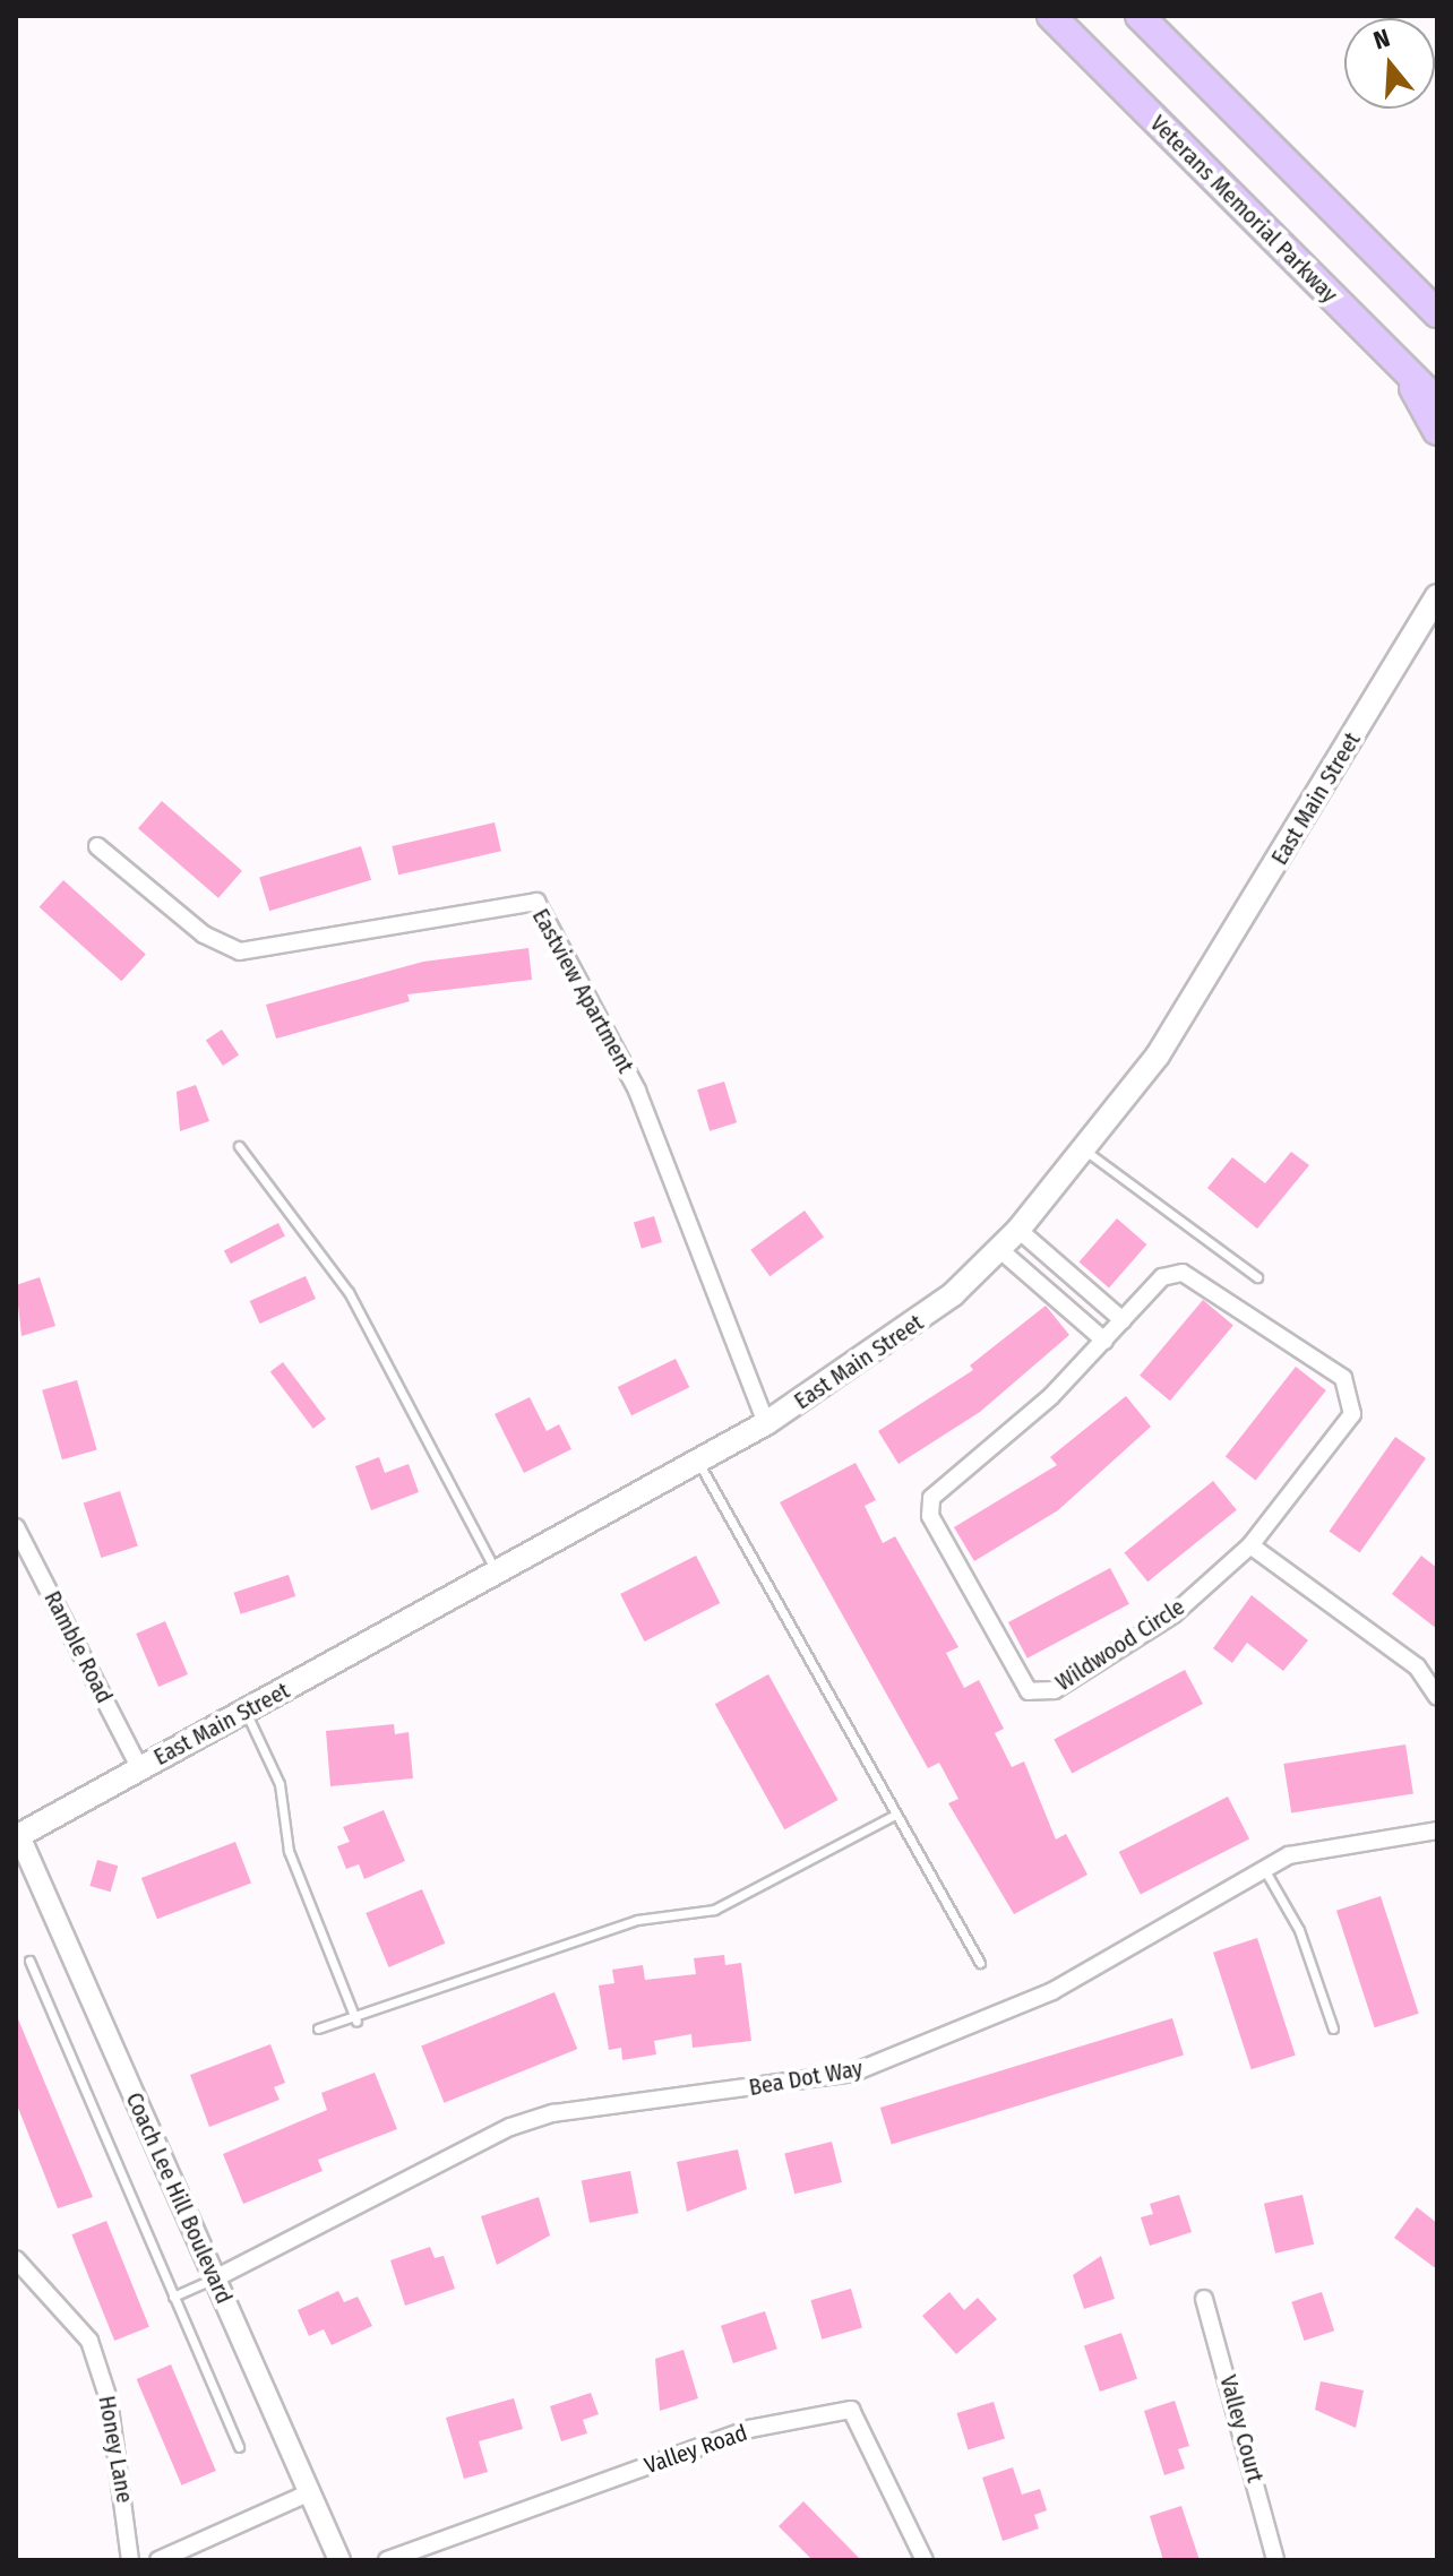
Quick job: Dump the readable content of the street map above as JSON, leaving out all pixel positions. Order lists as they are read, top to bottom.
{
  "streets": {
    "highway": ["Veterans Memorial Parkway"],
    "main road": ["East Main Street"],
    "street": [
      "Eastview Apartment",
      "Wildwood Circle",
      "Ramble Road",
      "Bea Dot Way",
      "Coach Lee Hill Boulevard",
      "Valley Court",
      "Honey Lane",
      "Valley Road"
    ]
  },
  "crossings": [
    ["East Main Street", "Eastview Apartment"],
    ["East Main Street", "Ramble Road"],
    ["East Main Street", "Coach Lee Hill Boulevard"],
    ["Bea Dot Way", "Coach Lee Hill Boulevard"]
  ],
  "north": "top"
}
